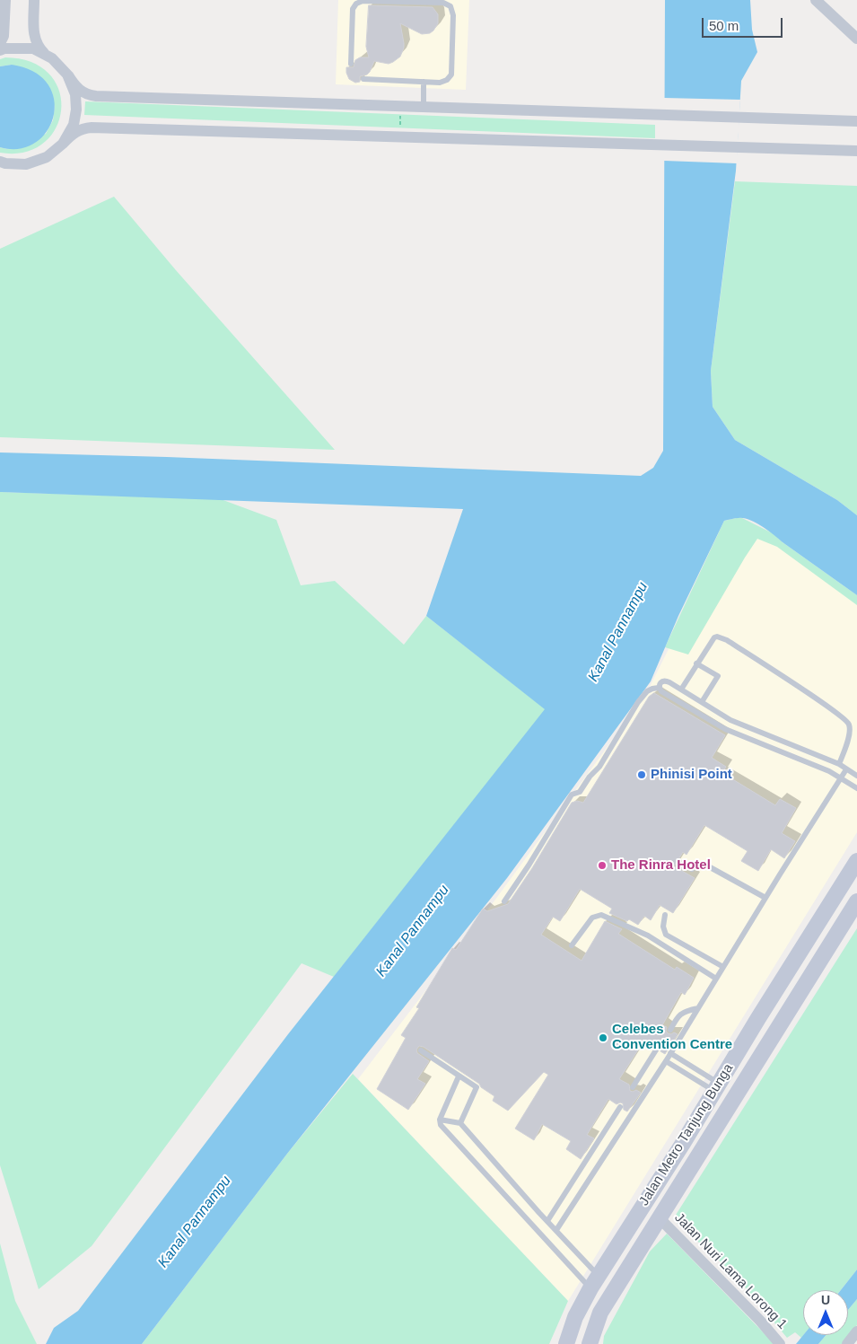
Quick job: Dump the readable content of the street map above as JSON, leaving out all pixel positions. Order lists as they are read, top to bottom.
{
  "streets": {
    "main road": ["Jalan Metro Tanjung Bunga"],
    "street": ["Jalan Nuri Lama Lorong 1"]
  },
  "crossings": [
    ["Jalan Metro Tanjung Bunga", "Jalan Nuri Lama Lorong 1"]
  ],
  "water": ["Kanal Pannampu"],
  "places": ["Phinisi Point", "The Rinra Hotel", "Celebes Convention Centre"],
  "scale_bar": "50 m",
  "north": "top"
}
